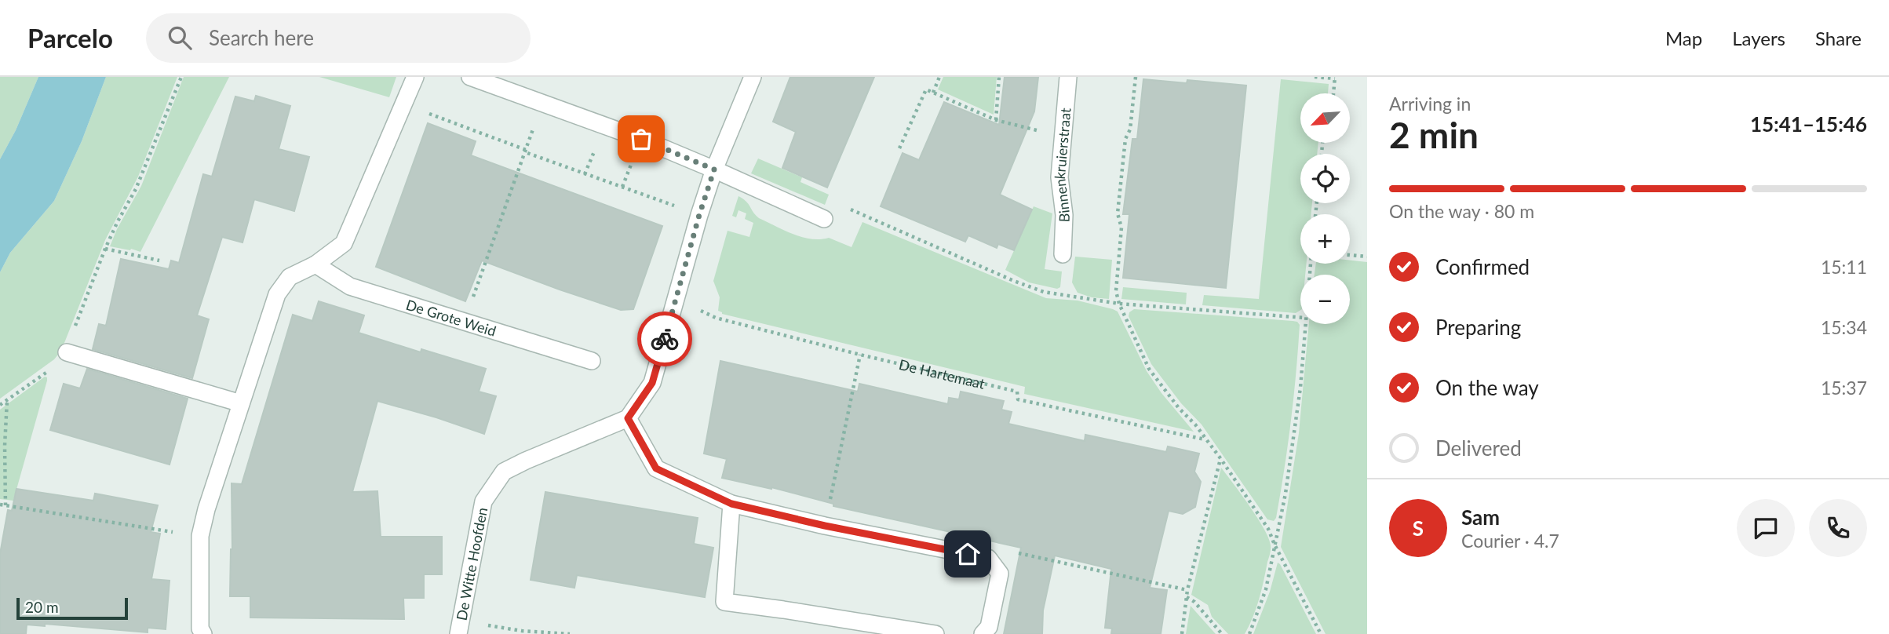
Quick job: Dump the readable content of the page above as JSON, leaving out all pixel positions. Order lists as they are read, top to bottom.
{
  "streets": {
    "street": ["Binnenkruierstraat", "De Grote Weid", "De Witte Hoofden"],
    "path": ["De Hartemaat"]
  },
  "scale_bar": "20 m",
  "north": "bottom left",
  "page": {
    "header": "Parcelo",
    "search": "Search here",
    "nav": ["Map", "Layers", "Share"],
    "heading": ["2 min", "Arriving in", "15:41–15:46"],
    "panel": ["Sam", "Courier · 4.7"],
    "map_buttons": ["+", "−"],
    "bar": "On the way · 80 m",
    "list": [
      ["Confirmed", "15:11"],
      ["Preparing", "15:34"],
      ["On the way", "15:37"],
      "Delivered"
    ],
    "round": "S",
    "scale": "20 m"
  }
}
